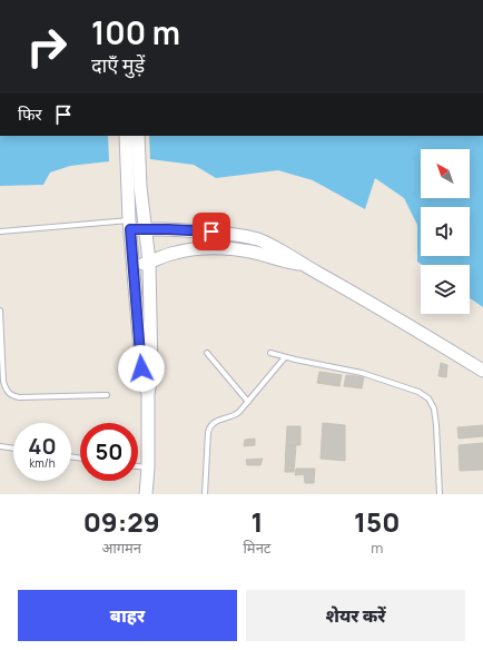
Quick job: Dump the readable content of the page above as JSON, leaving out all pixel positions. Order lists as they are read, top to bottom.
{
  "north": "top left",
  "page": {
    "turn": ["100 m", "दाएँ मुड़ें"],
    "then": "फिर",
    "speed": "40 km/h",
    "limit": "50",
    "eta": [
      "09:29",
      "आगमन",
      "1",
      "मिनट",
      "150",
      "m"
    ],
    "buttons": ["बाहर", "शेयर करें"]
  }
}
